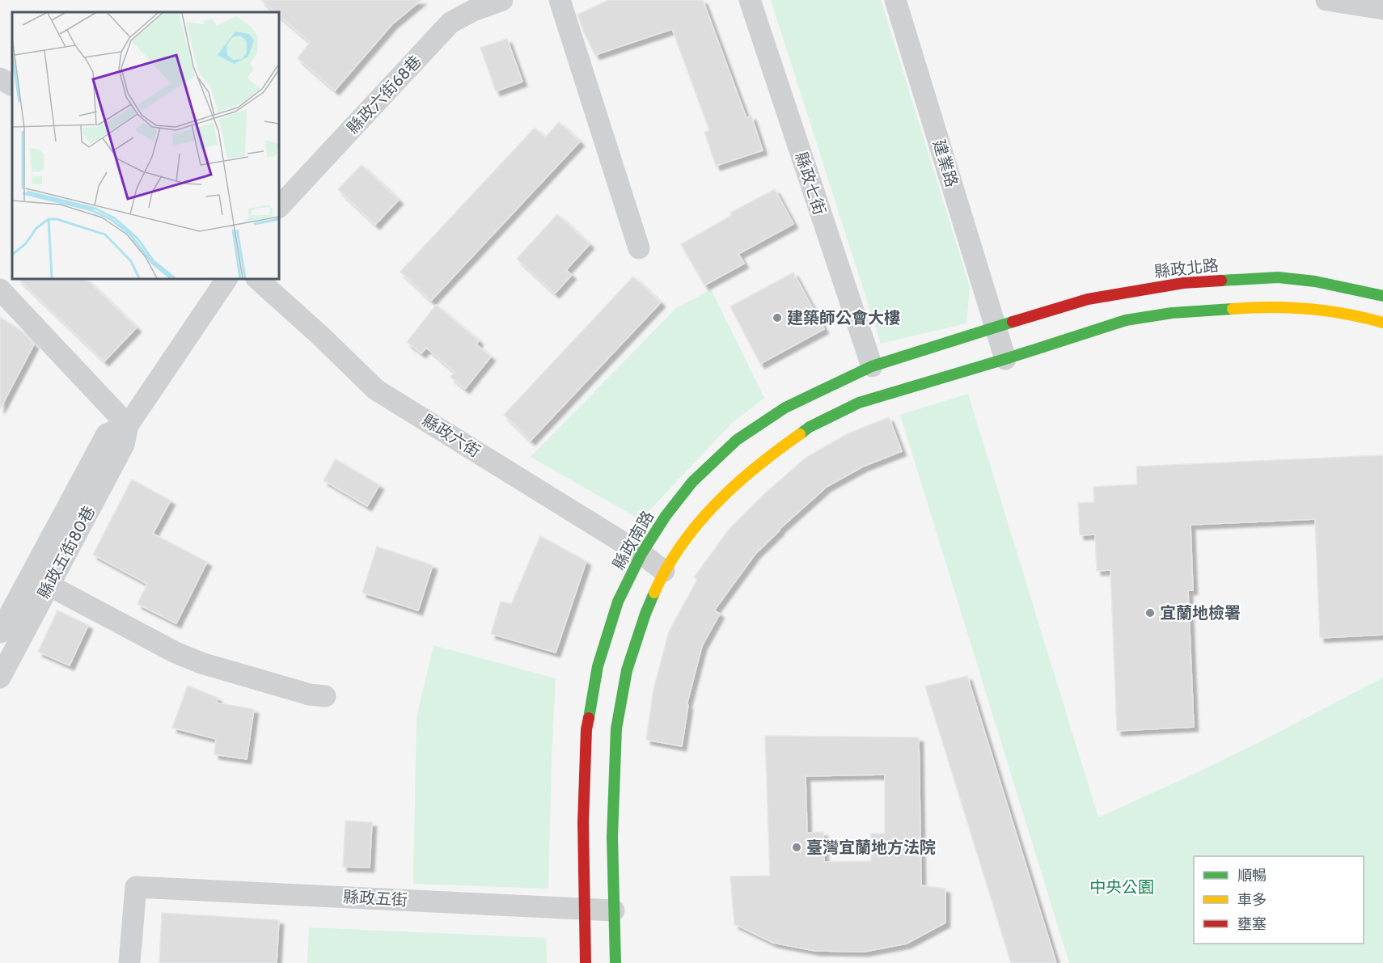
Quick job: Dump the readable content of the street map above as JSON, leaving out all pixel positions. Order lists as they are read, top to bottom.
{
  "streets": {
    "street": [
      "縣政六街68巷",
      "建業路",
      "縣政七街",
      "縣政北路",
      "縣政六街",
      "縣政南路",
      "縣政五街80巷",
      "縣政五街"
    ]
  },
  "crossings": [
    ["建業路", "縣政北路"],
    ["建業路", "縣政南路"],
    ["縣政七街", "縣政南路"],
    ["縣政北路", "縣政南路"],
    ["縣政六街", "縣政南路"],
    ["縣政南路", "縣政五街"]
  ],
  "parks": ["中央公園"],
  "places": ["建築師公會大樓", "宜蘭地檢署", "臺灣宜蘭地方法院"],
  "legend": ["順暢", "車多", "壅塞"]
}
